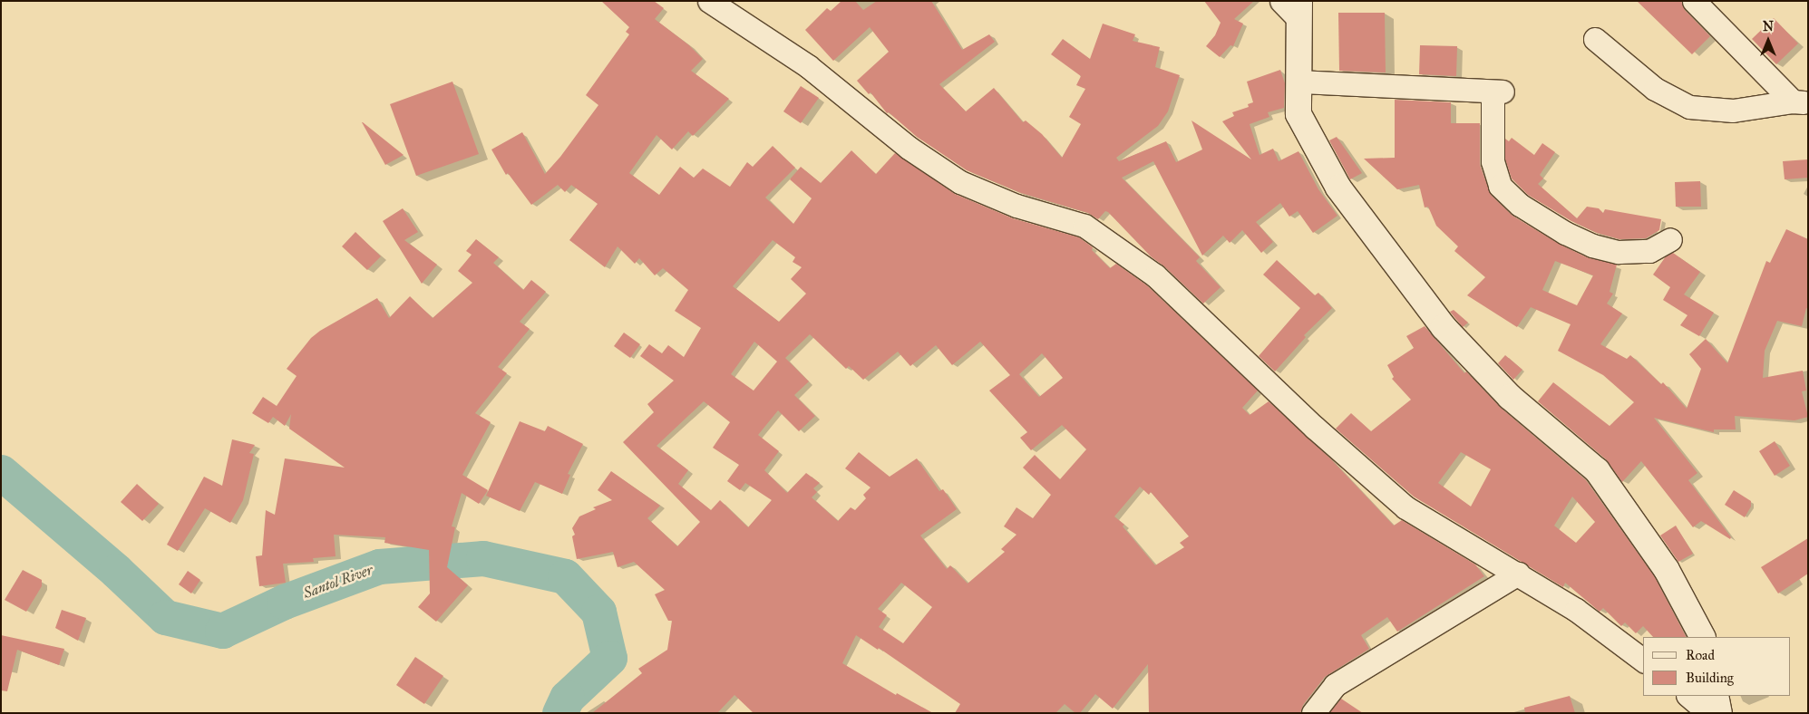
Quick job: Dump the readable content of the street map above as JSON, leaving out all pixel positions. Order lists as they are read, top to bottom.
{
  "water": ["Santol River"],
  "legend": ["Road", "Building"],
  "north": "top"
}
